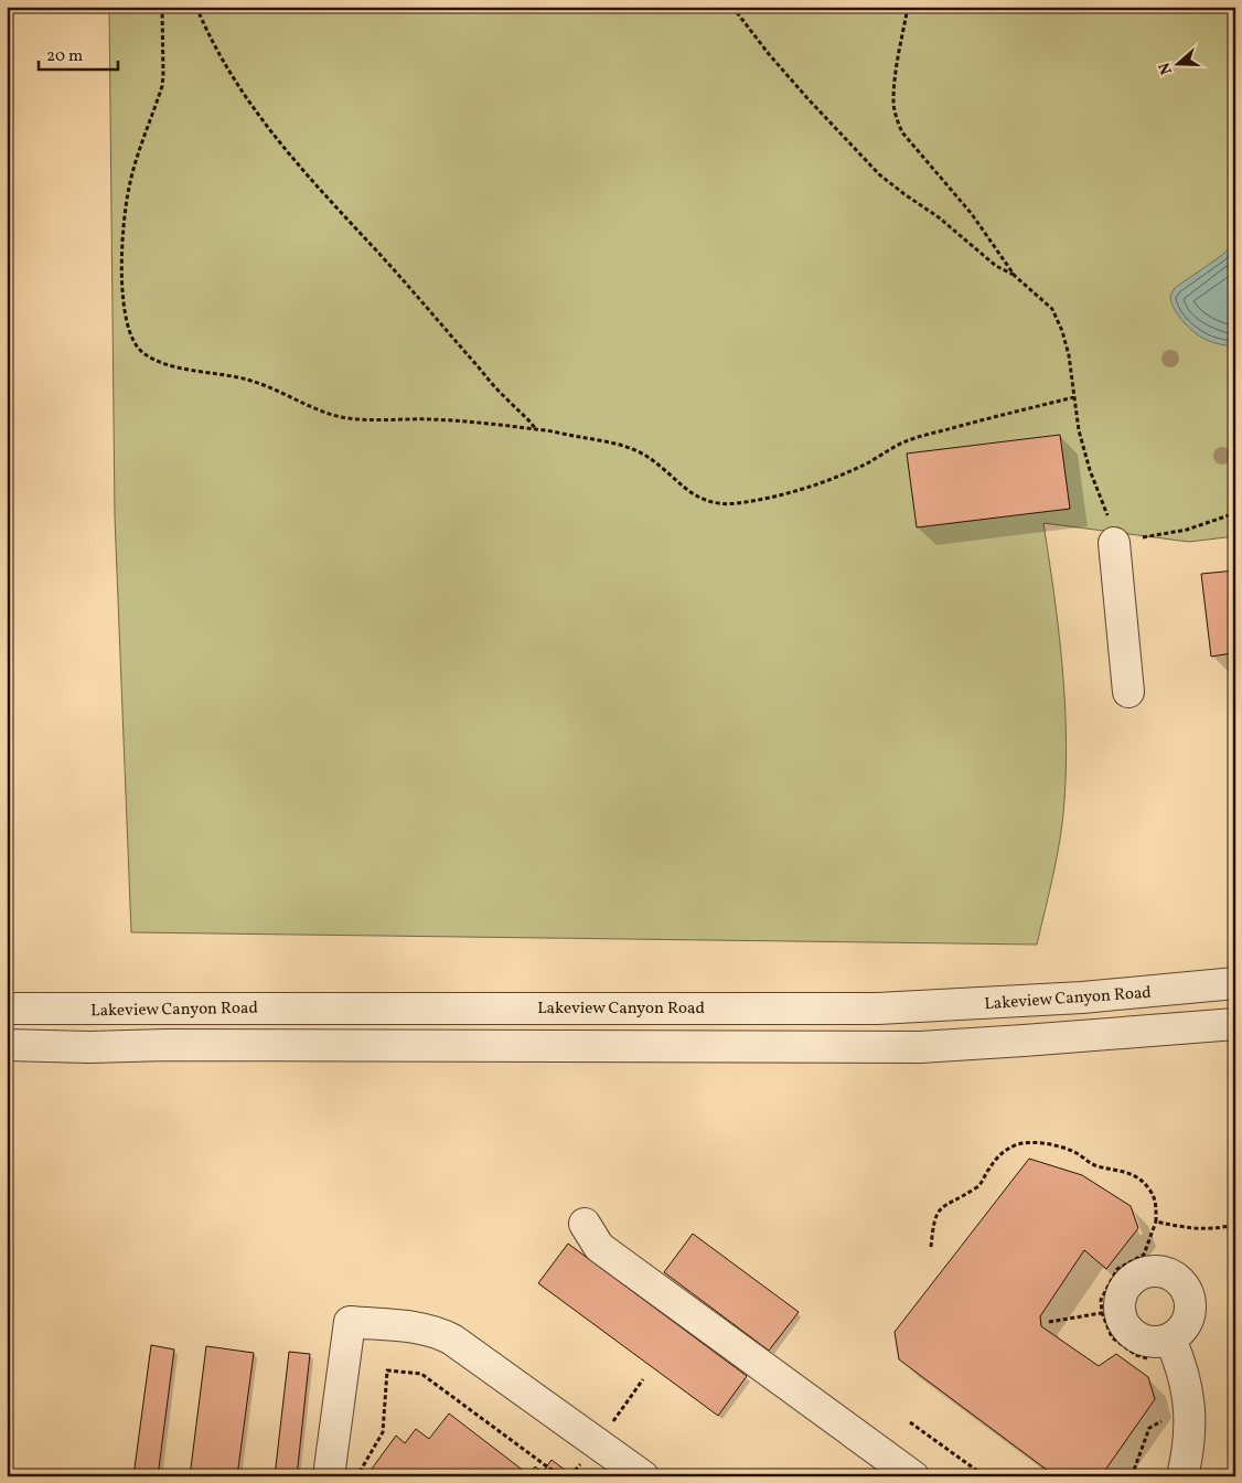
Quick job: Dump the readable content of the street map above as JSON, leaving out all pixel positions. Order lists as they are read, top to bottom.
{
  "streets": {
    "street": ["Lakeview Canyon Road"]
  },
  "scale_bar": "20 m",
  "north": "left"
}
